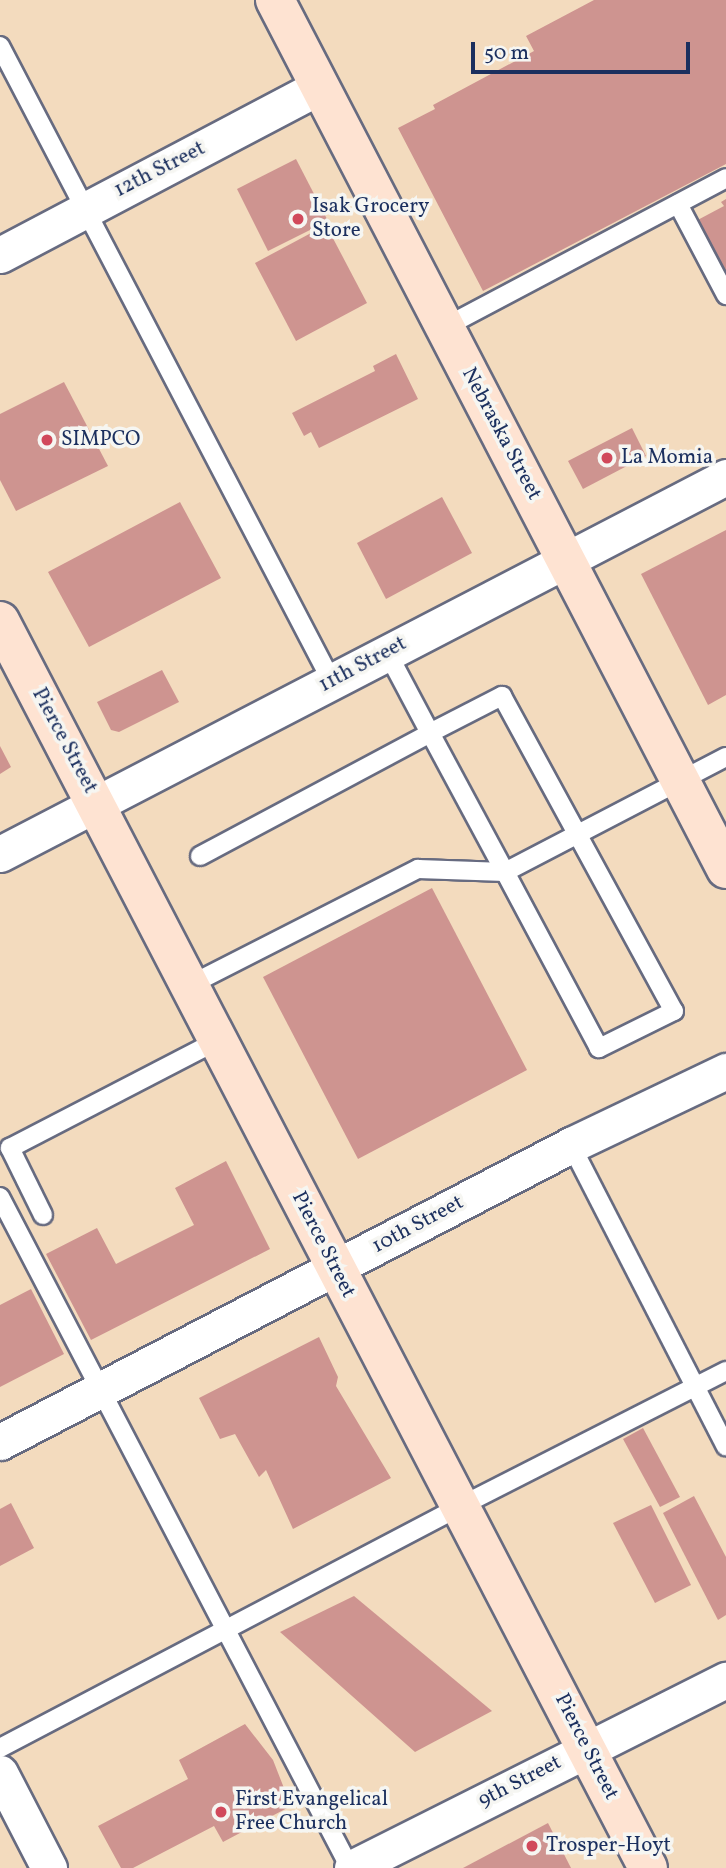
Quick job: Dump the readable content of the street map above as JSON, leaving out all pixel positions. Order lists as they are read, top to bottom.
{
  "streets": {
    "main road": ["Nebraska Street", "Pierce Street"],
    "street": [
      "12th Street",
      "11th Street",
      "10th Street",
      "9th Street"
    ]
  },
  "crossings": [
    ["12th Street", "Nebraska Street"],
    ["Nebraska Street", "11th Street"],
    ["11th Street", "Pierce Street"],
    ["Pierce Street", "10th Street"],
    ["Pierce Street", "9th Street"]
  ],
  "places": [
    "Isak Grocery Store",
    "SIMPCO",
    "La Momia",
    "First Evangelical Free Church",
    "Trosper-Hoyt"
  ],
  "scale_bar": "50 m"
}
